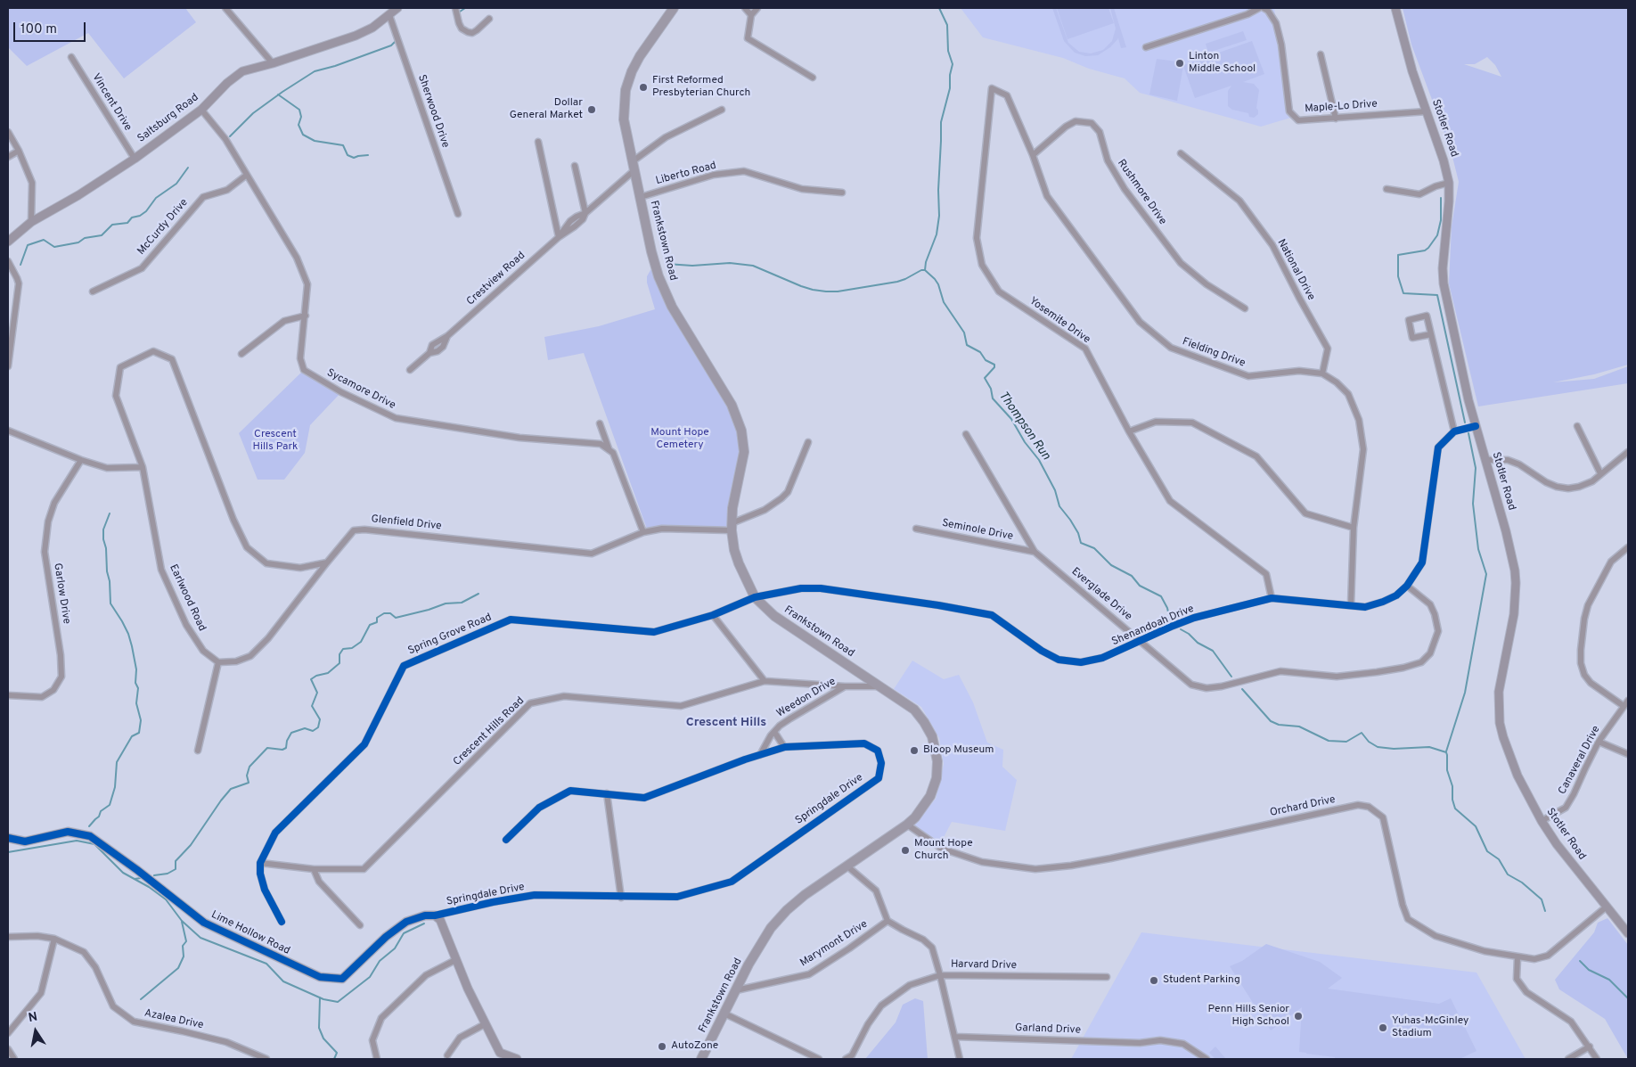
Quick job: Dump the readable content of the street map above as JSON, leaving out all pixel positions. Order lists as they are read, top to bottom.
{
  "streets": {
    "main road": ["Frankstown Road"],
    "street": [
      "Vincent Drive",
      "Maple-Lo Drive",
      "Sherwood Drive",
      "Saltsburg Road",
      "Stotler Road",
      "Liberto Road",
      "Rushmore Drive",
      "McCurdy Drive",
      "National Drive",
      "Crestview Road",
      "Yosemite Drive",
      "Fielding Drive",
      "Sycamore Drive",
      "Glenfield Drive",
      "Seminole Drive",
      "Garlow Drive",
      "Everglade Drive",
      "Earlwood Road",
      "Shenandoah Drive",
      "Spring Grove Road",
      "Weedon Drive",
      "Crescent Hills Road",
      "Canaveral Drive",
      "Springdale Drive",
      "Orchard Drive",
      "Lime Hollow Road",
      "Marymont Drive",
      "Harvard Drive",
      "Azalea Drive",
      "Garland Drive"
    ]
  },
  "crossings": [
    ["Vincent Drive", "Saltsburg Road"],
    ["Maple-Lo Drive", "Stotler Road"],
    ["Sherwood Drive", "Saltsburg Road"],
    ["Saltsburg Road", "Sycamore Drive"],
    ["Stotler Road", "Canaveral Drive"],
    ["Stotler Road", "Orchard Drive"],
    ["Liberto Road", "Frankstown Road"],
    ["Rushmore Drive", "Fielding Drive"],
    ["McCurdy Drive", "Sycamore Drive"],
    ["Frankstown Road", "Crestview Road"],
    ["Frankstown Road", "Glenfield Drive"],
    ["Frankstown Road", "Shenandoah Drive"],
    ["Frankstown Road", "Spring Grove Road"],
    ["Frankstown Road", "Weedon Drive"],
    ["Frankstown Road", "Orchard Drive"],
    ["Frankstown Road", "Marymont Drive"],
    ["National Drive", "Fielding Drive"],
    ["Yosemite Drive", "Fielding Drive"],
    ["Yosemite Drive", "Shenandoah Drive"],
    ["Fielding Drive", "Shenandoah Drive"],
    ["Seminole Drive", "Everglade Drive"],
    ["Everglade Drive", "Shenandoah Drive"],
    ["Shenandoah Drive", "Spring Grove Road"],
    ["Spring Grove Road", "Crescent Hills Road"],
    ["Weedon Drive", "Crescent Hills Road"],
    ["Weedon Drive", "Springdale Drive"],
    ["Springdale Drive", "Lime Hollow Road"]
  ],
  "districts": ["Crescent Hills"],
  "water": ["Thompson Run"],
  "parks": ["Mount Hope Cemetery", "Crescent Hills Park"],
  "places": [
    "Linton Middle School",
    "First Reformed Presbyterian Church",
    "Dollar General Market",
    "Bloop Museum",
    "Mount Hope Church",
    "Student Parking",
    "Penn Hills Senior High School",
    "Yuhas-McGinley Stadium",
    "AutoZone"
  ],
  "scale_bar": "100 m",
  "north": "top"
}
